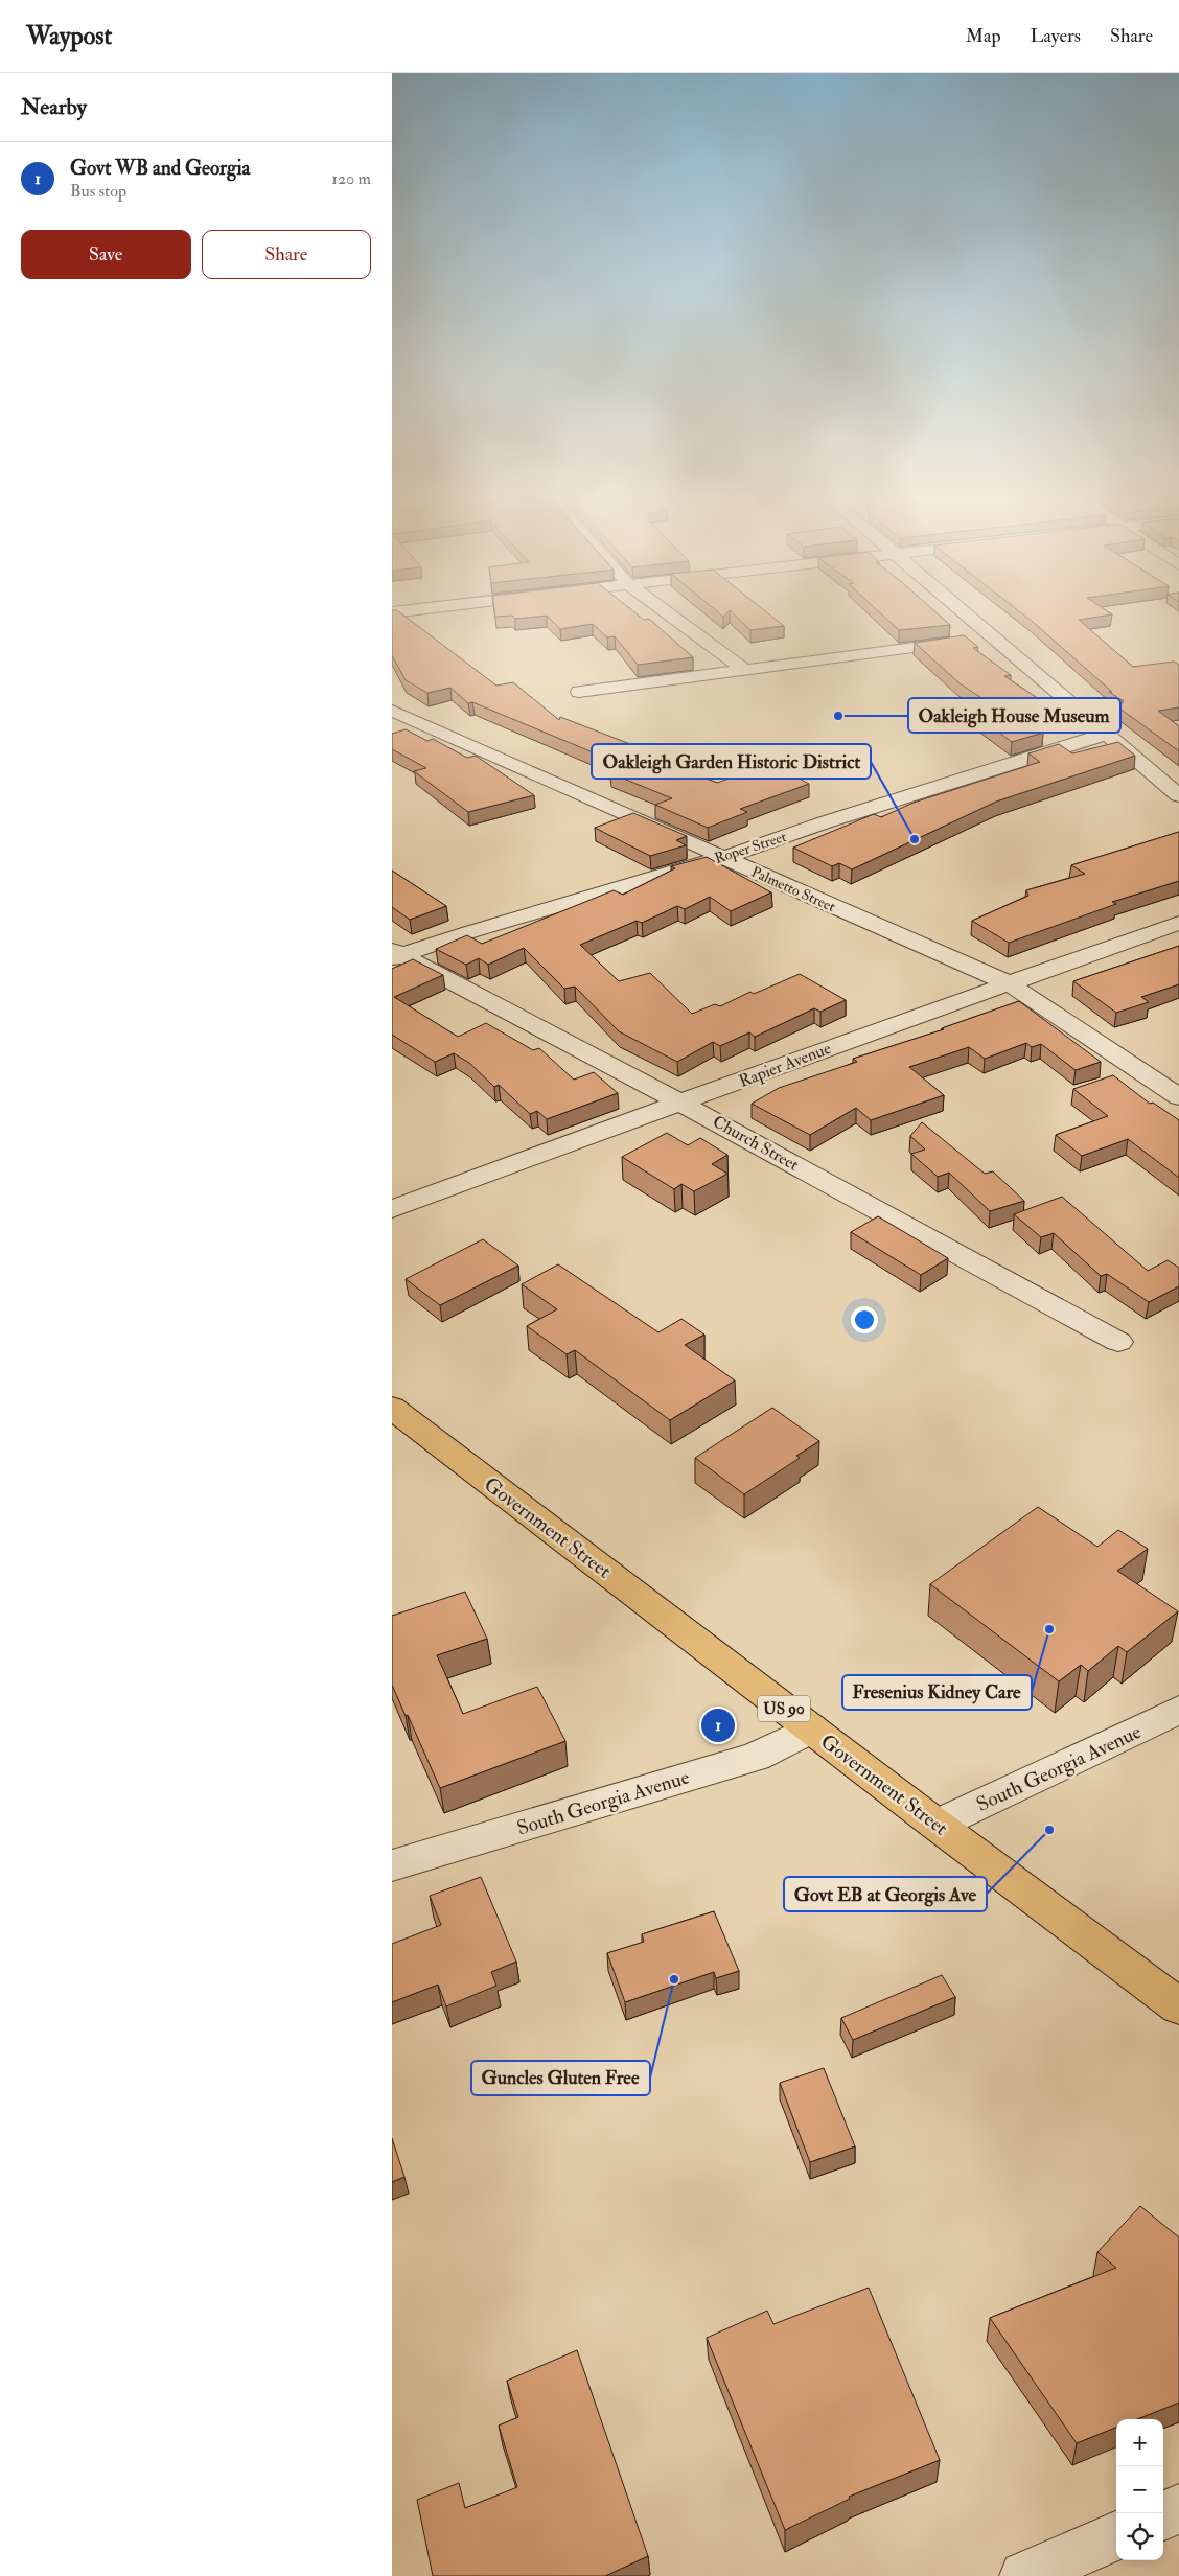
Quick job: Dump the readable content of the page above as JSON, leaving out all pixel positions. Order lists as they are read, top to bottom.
{
  "streets": {
    "main road": ["Government Street", "US 90"],
    "street": [
      "Roper Street",
      "Palmetto Street",
      "Rapier Avenue",
      "Church Street",
      "South Georgia Avenue"
    ]
  },
  "crossings": [
    ["Roper Street", "Palmetto Street"],
    ["Roper Street", "Church Street"],
    ["Palmetto Street", "Rapier Avenue"],
    ["Rapier Avenue", "Church Street"],
    ["Government Street", "South Georgia Avenue"]
  ],
  "places": [
    "Oakleigh House Museum",
    "Oakleigh Garden Historic District",
    "Fresenius Kidney Care",
    "Govt EB at Georgis Ave",
    "Guncles Gluten Free"
  ],
  "page": {
    "header": "Waypost",
    "nav": ["Map", "Layers", "Share"],
    "heading": "Nearby",
    "list": [
      {
        "mark": "1",
        "name": "Govt WB and Georgia",
        "note": "Bus stop",
        "value": "120 m"
      }
    ],
    "buttons": ["Save", "Share"],
    "pins": "1",
    "map_buttons": ["+", "−"]
  }
}
